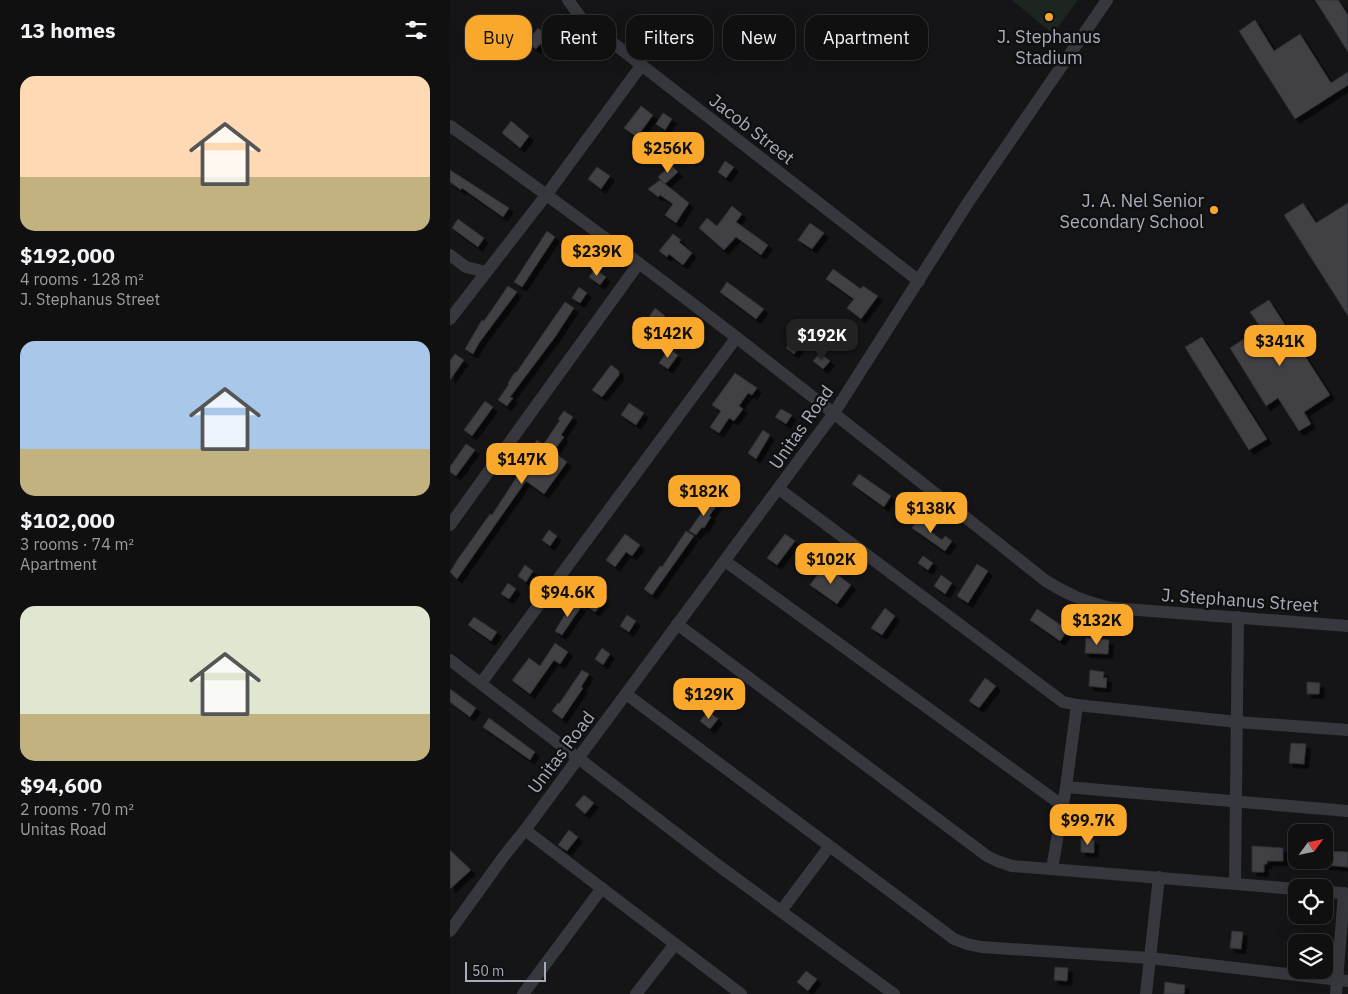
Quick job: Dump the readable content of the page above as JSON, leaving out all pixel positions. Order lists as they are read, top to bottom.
{
  "streets": {
    "street": ["Jacob Street", "Unitas Road", "J. Stephanus Street"]
  },
  "crossings": [
    ["Jacob Street", "Unitas Road"],
    ["Unitas Road", "J. Stephanus Street"]
  ],
  "places": ["J. Stephanus Stadium", "J. A. Nel Senior Secondary School"],
  "scale_bar": "50 m",
  "north": "top right",
  "page": {
    "heading": "13 homes",
    "chip": [
      "Buy",
      "Rent",
      "Filters",
      "New",
      "Apartment"
    ],
    "list": [
      {
        "name": "$192,000",
        "note": "4 rooms · 128 m² · J. Stephanus Street"
      },
      {
        "name": "$102,000",
        "note": "3 rooms · 74 m² · Apartment"
      },
      {
        "name": "$94,600",
        "note": "2 rooms · 70 m² · Unitas Road"
      }
    ],
    "price": [
      "$256K",
      "$239K",
      "$142K",
      "$192K",
      "$341K",
      "$147K",
      "$182K",
      "$138K",
      "$102K",
      "$94.6K",
      "$132K",
      "$129K",
      "$99.7K"
    ],
    "scale": "50 m"
  }
}
